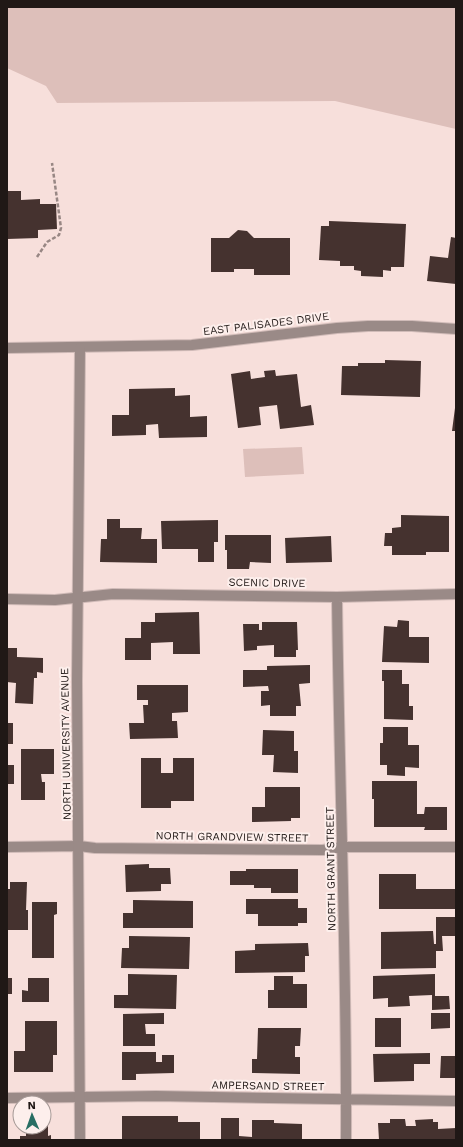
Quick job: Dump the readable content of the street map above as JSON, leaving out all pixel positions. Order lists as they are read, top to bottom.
{
  "streets": {
    "street": [
      "EAST PALISADES DRIVE",
      "SCENIC DRIVE",
      "NORTH UNIVERSITY AVENUE",
      "NORTH GRANDVIEW STREET",
      "NORTH GRANT STREET",
      "AMPERSAND STREET"
    ]
  },
  "crossings": [
    ["EAST PALISADES DRIVE", "NORTH UNIVERSITY AVENUE"],
    ["SCENIC DRIVE", "NORTH UNIVERSITY AVENUE"],
    ["SCENIC DRIVE", "NORTH GRANT STREET"],
    ["NORTH UNIVERSITY AVENUE", "NORTH GRANDVIEW STREET"],
    ["NORTH UNIVERSITY AVENUE", "AMPERSAND STREET"],
    ["NORTH GRANDVIEW STREET", "NORTH GRANT STREET"],
    ["NORTH GRANT STREET", "AMPERSAND STREET"]
  ],
  "north": "top"
}
